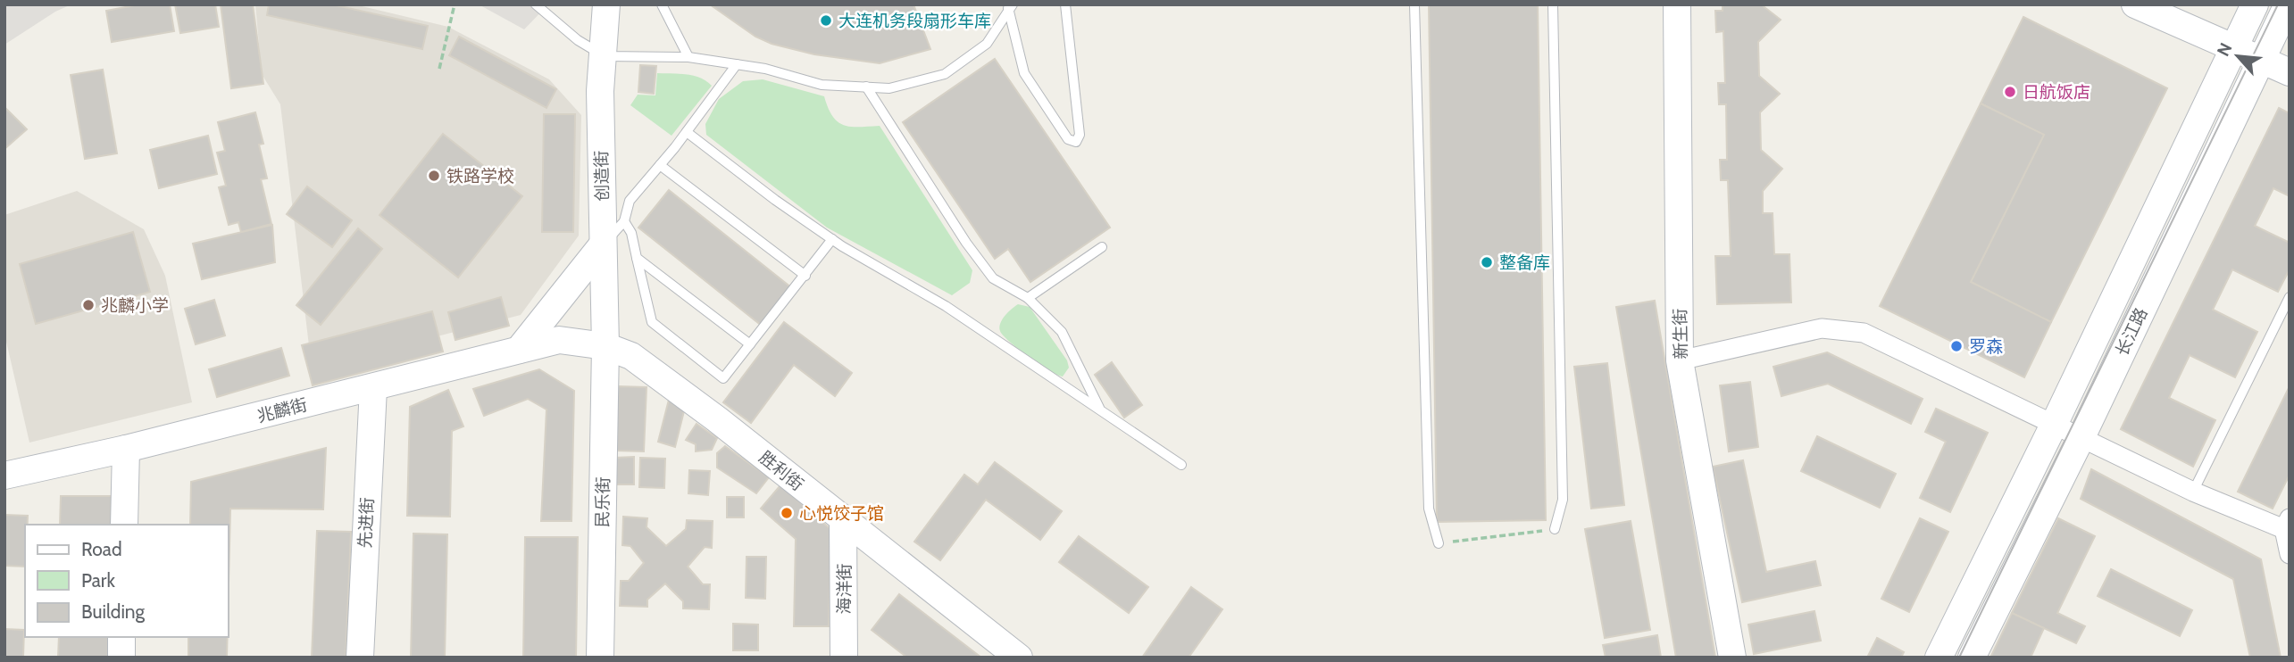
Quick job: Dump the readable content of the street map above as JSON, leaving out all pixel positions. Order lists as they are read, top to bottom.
{
  "streets": {
    "street": [
      "创造街",
      "长江路",
      "新生街",
      "兆麟街",
      "胜利街",
      "民乐街",
      "先进街",
      "海洋街"
    ]
  },
  "crossings": [
    ["创造街", "胜利街"],
    ["创造街", "民乐街"],
    ["兆麟街", "胜利街"],
    ["兆麟街", "先进街"],
    ["胜利街", "民乐街"],
    ["胜利街", "海洋街"]
  ],
  "places": [
    "大连机务段扇形车库",
    "日航饭店",
    "铁路学校",
    "整备库",
    "兆麟小学",
    "罗森",
    "心悦饺子馆"
  ],
  "legend": ["Road", "Park", "Building"],
  "north": "top left"
}
